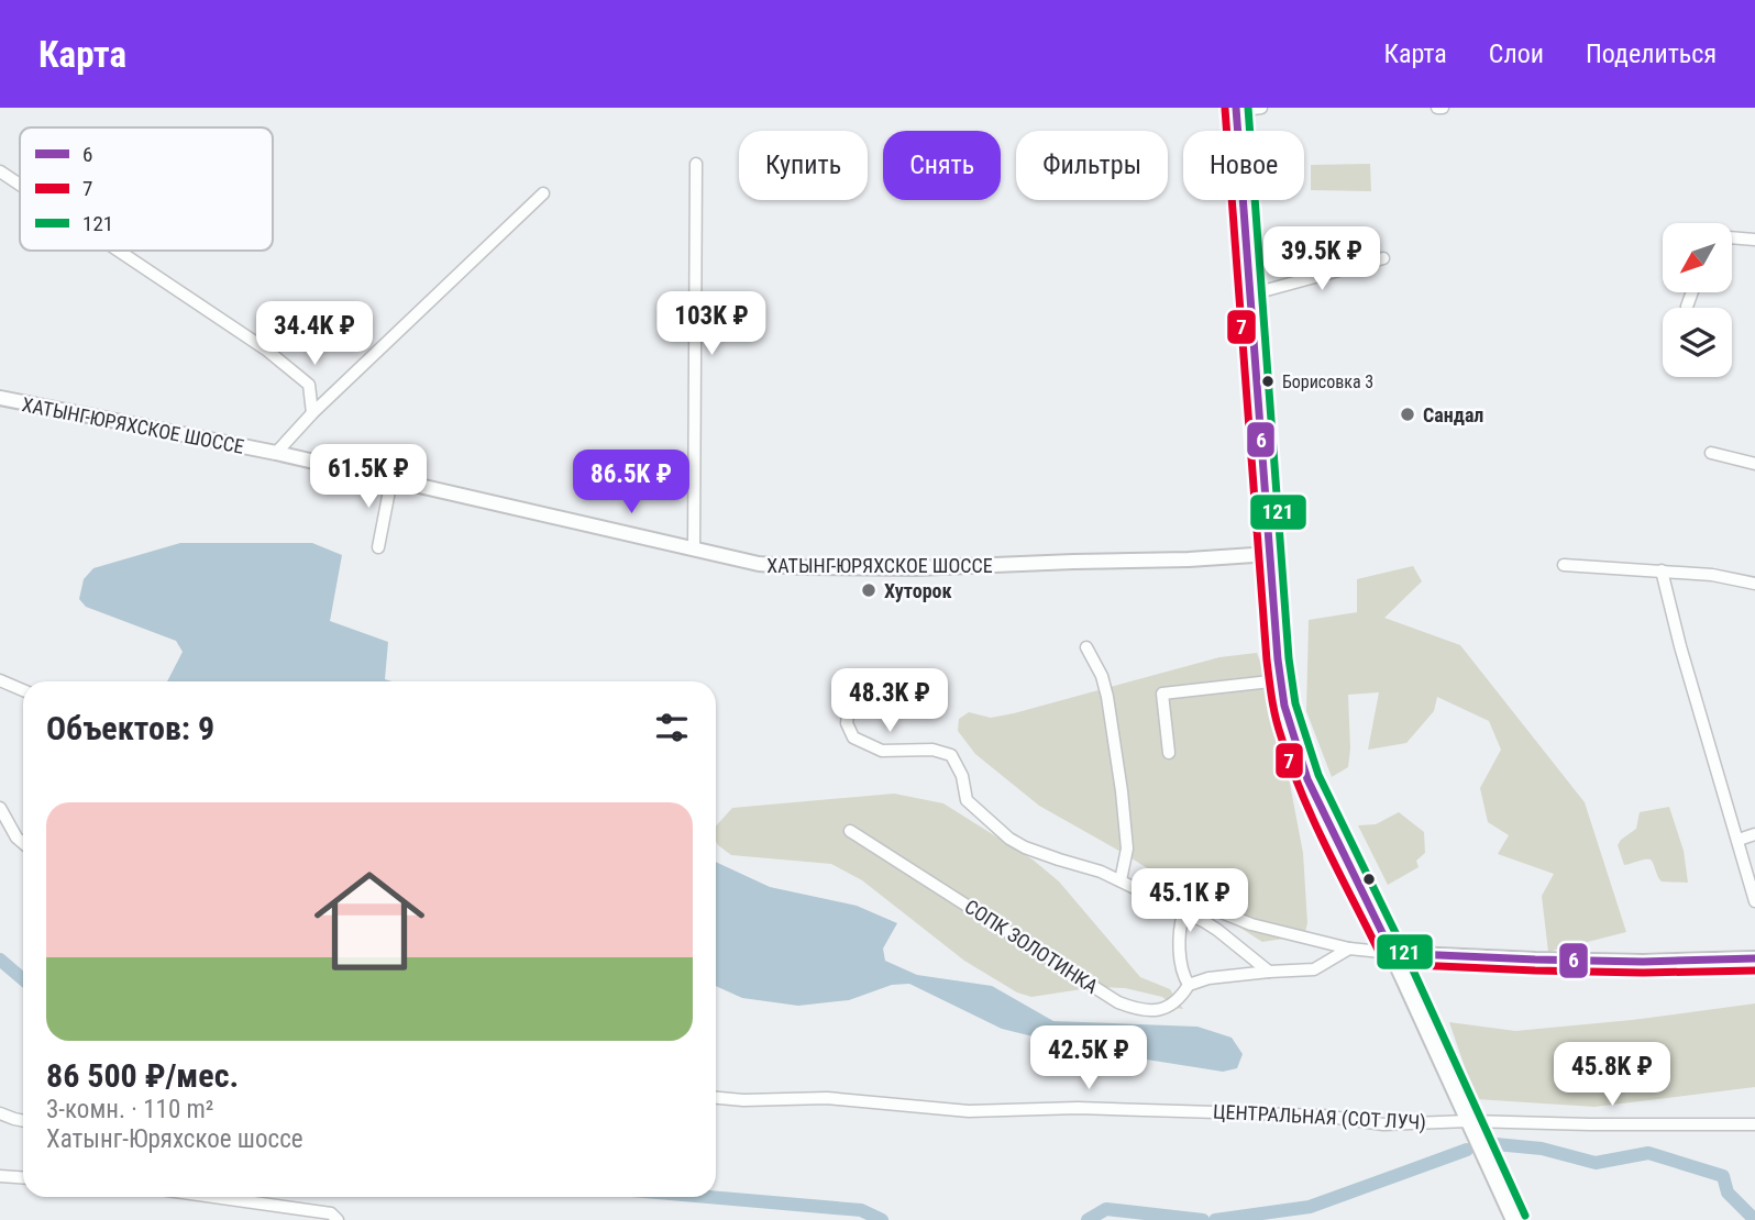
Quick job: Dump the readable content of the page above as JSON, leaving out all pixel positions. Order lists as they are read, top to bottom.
{
  "streets": {
    "main road": ["ХАТЫНГ-ЮРЯХСКОЕ ШОССЕ"],
    "street": ["СОПК ЗОЛОТИНКА", "ЦЕНТРАЛЬНАЯ (СОТ ЛУЧ)"]
  },
  "places": ["Борисовка 3", "Сандал", "Хуторок"],
  "lines": ["transit line 6", "transit line 121", "transit line 7"],
  "legend": ["6", "7", "121"],
  "north": "bottom left",
  "page": {
    "header": "Карта",
    "nav": ["Карта", "Слои", "Поделиться"],
    "chip": [
      "Купить",
      "Снять",
      "Фильтры",
      "Новое"
    ],
    "price": [
      "39.5K ₽",
      "103K ₽",
      "34.4K ₽",
      "61.5K ₽",
      "86.5K ₽",
      "48.3K ₽",
      "45.1K ₽",
      "42.5K ₽",
      "45.8K ₽"
    ],
    "heading": "Объектов: 9",
    "list": [
      {
        "name": "86 500 ₽/мес.",
        "note": "3-комн. · 110 m² · Хатынг-Юряхское шоссе"
      }
    ]
  }
}
